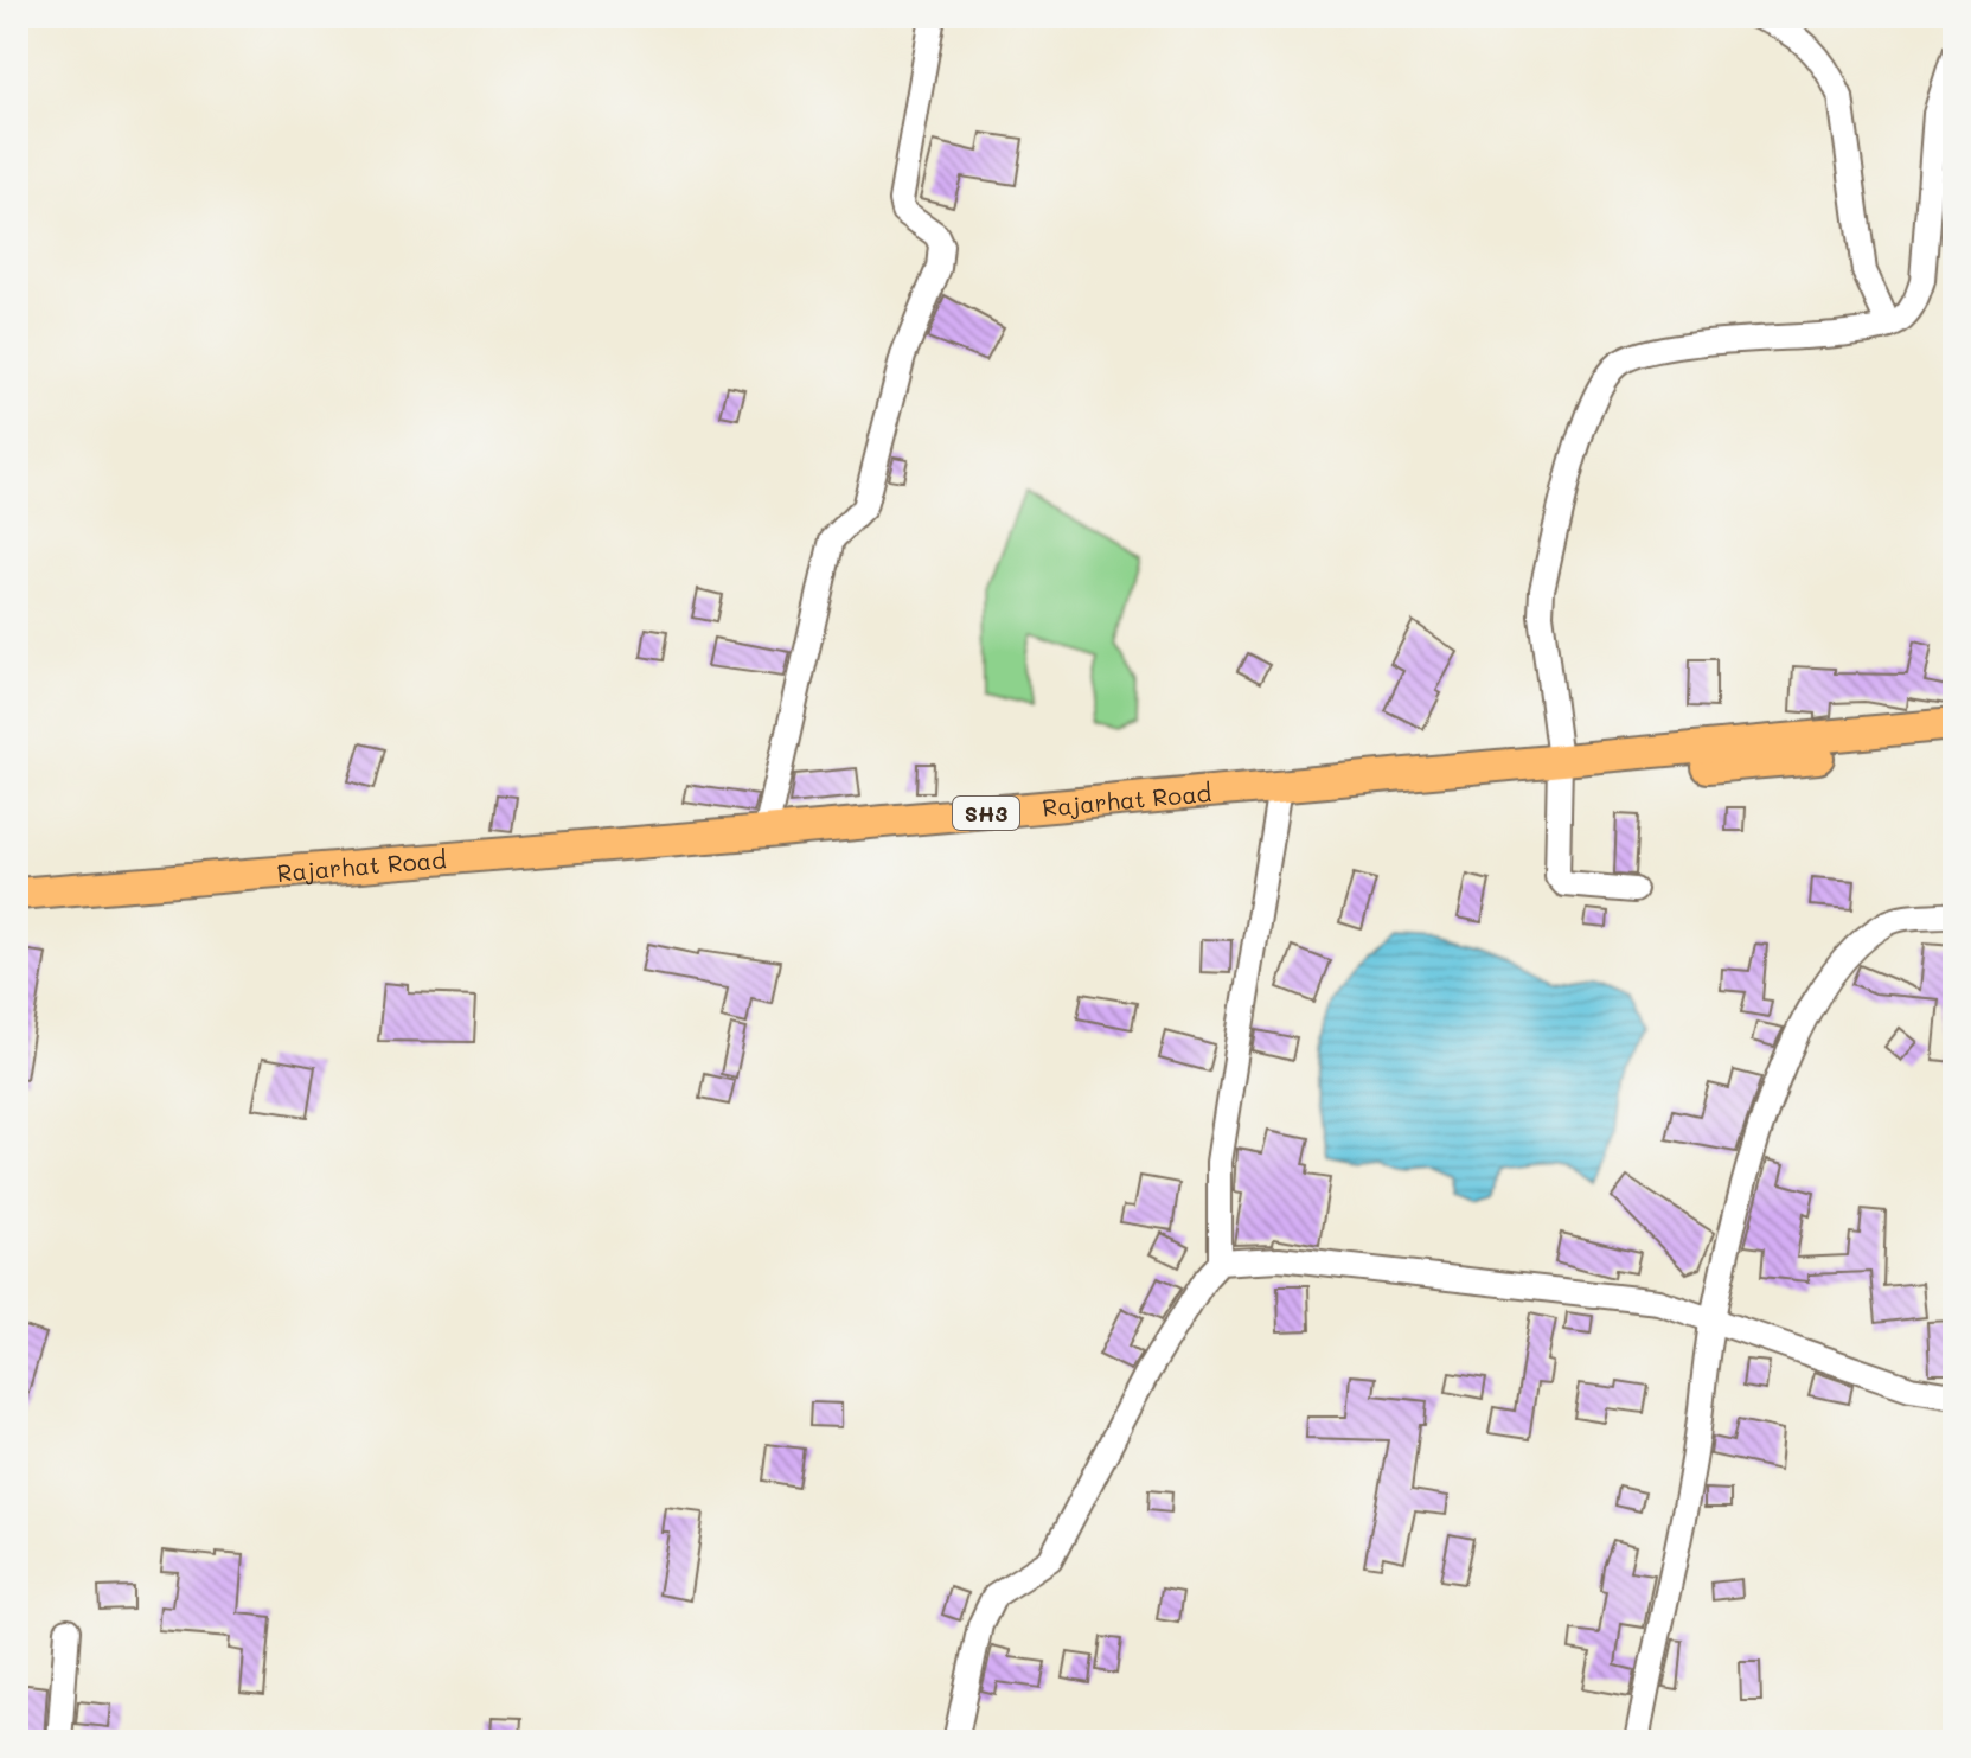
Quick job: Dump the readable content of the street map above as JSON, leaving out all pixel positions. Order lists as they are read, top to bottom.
{
  "streets": {
    "main road": ["Rajarhat Road", "SH3"]
  }
}
